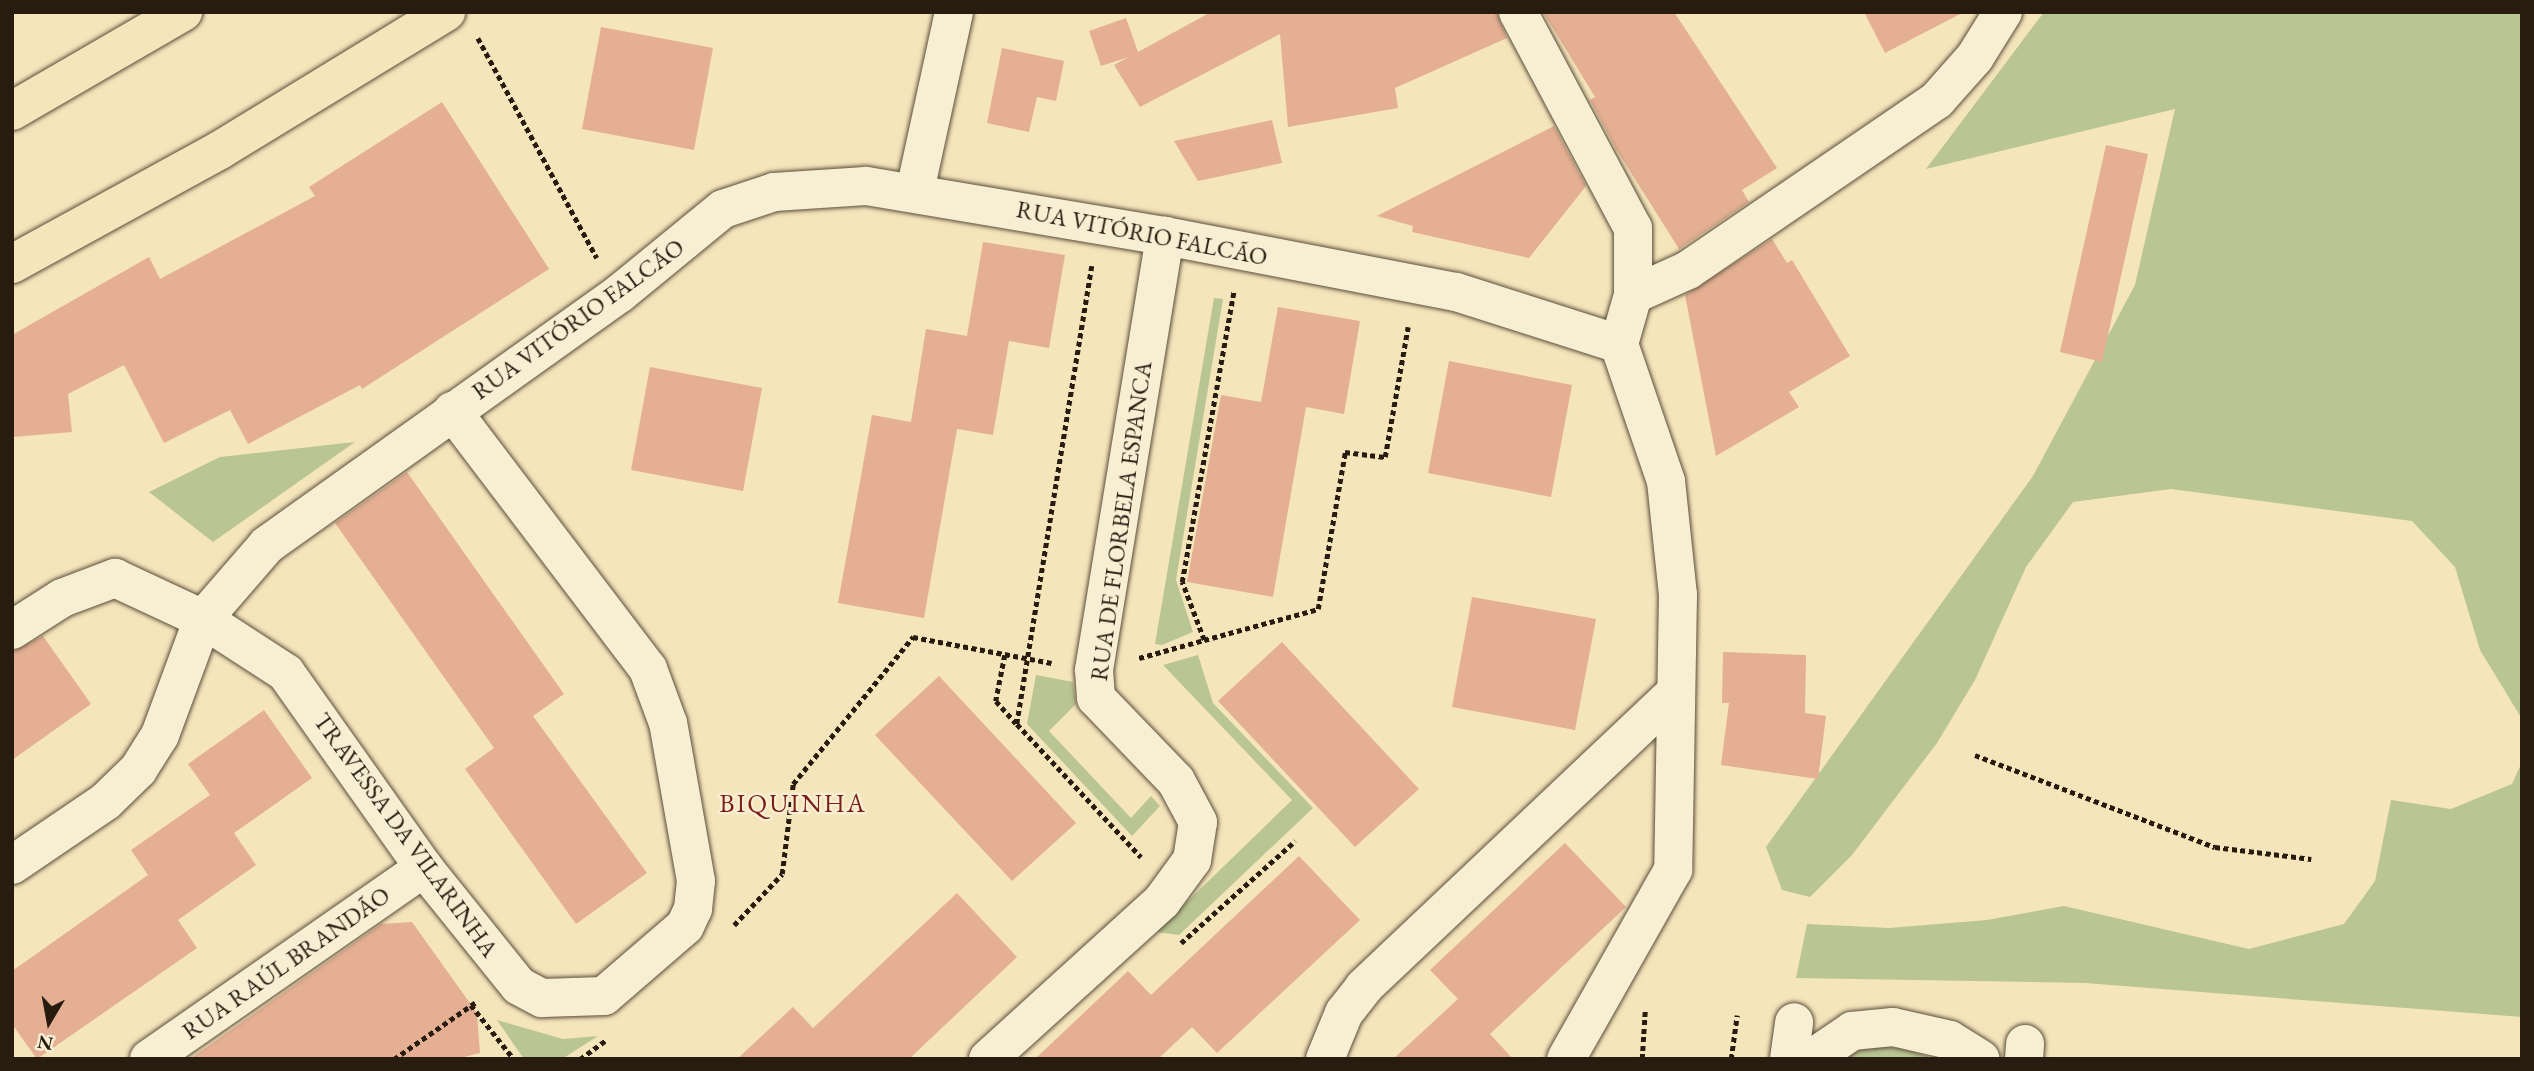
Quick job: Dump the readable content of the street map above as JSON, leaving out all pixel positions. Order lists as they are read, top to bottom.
{
  "streets": {
    "street": [
      "RUA VITÓRIO FALCÃO",
      "RUA DE FLORBELA ESPANCA",
      "TRAVESSA DA VILARINHA",
      "RUA RAÚL BRANDÃO"
    ]
  },
  "crossings": [
    ["RUA VITÓRIO FALCÃO", "RUA DE FLORBELA ESPANCA"],
    ["RUA VITÓRIO FALCÃO", "TRAVESSA DA VILARINHA"],
    ["TRAVESSA DA VILARINHA", "RUA RAÚL BRANDÃO"]
  ],
  "districts": ["BIQUINHA"],
  "north": "bottom"
}
